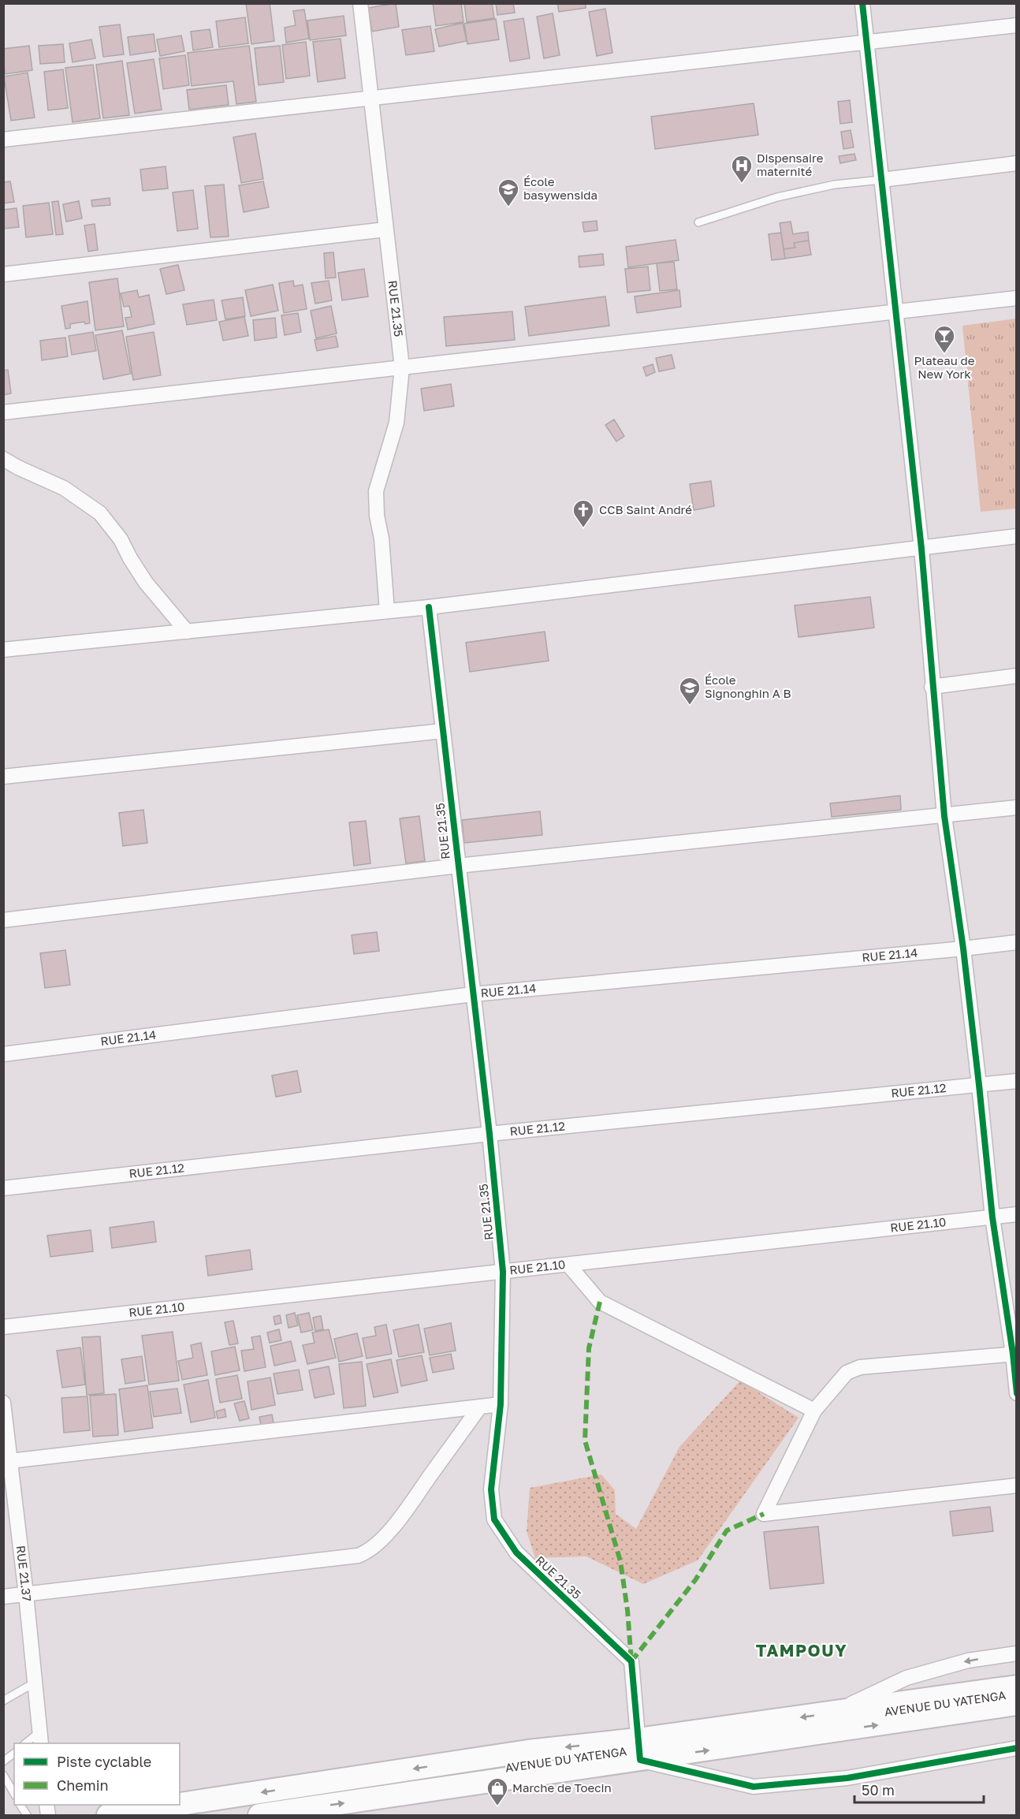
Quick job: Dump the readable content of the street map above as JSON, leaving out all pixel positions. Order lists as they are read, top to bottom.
{
  "streets": {
    "main road": ["AVENUE DU YATENGA"],
    "street": [
      "RUE 21.35",
      "RUE 21.14",
      "RUE 21.12",
      "RUE 21.10",
      "RUE 21.37"
    ]
  },
  "crossings": [
    ["RUE 21.35", "RUE 21.14"],
    ["RUE 21.35", "RUE 21.12"],
    ["RUE 21.35", "RUE 21.10"],
    ["RUE 21.35", "AVENUE DU YATENGA"]
  ],
  "districts": ["TAMPOUY"],
  "places": {
    "hospital": ["Dispensaire maternité"],
    "school or university": ["École basywensida", "École Signonghin A B"],
    "bar": ["Plateau de New York"],
    "church": ["CCB Saint André"],
    "shop": ["Marche de Toecin"]
  },
  "legend": ["Piste cyclable", "Chemin"],
  "scale_bar": "50 m"
}
